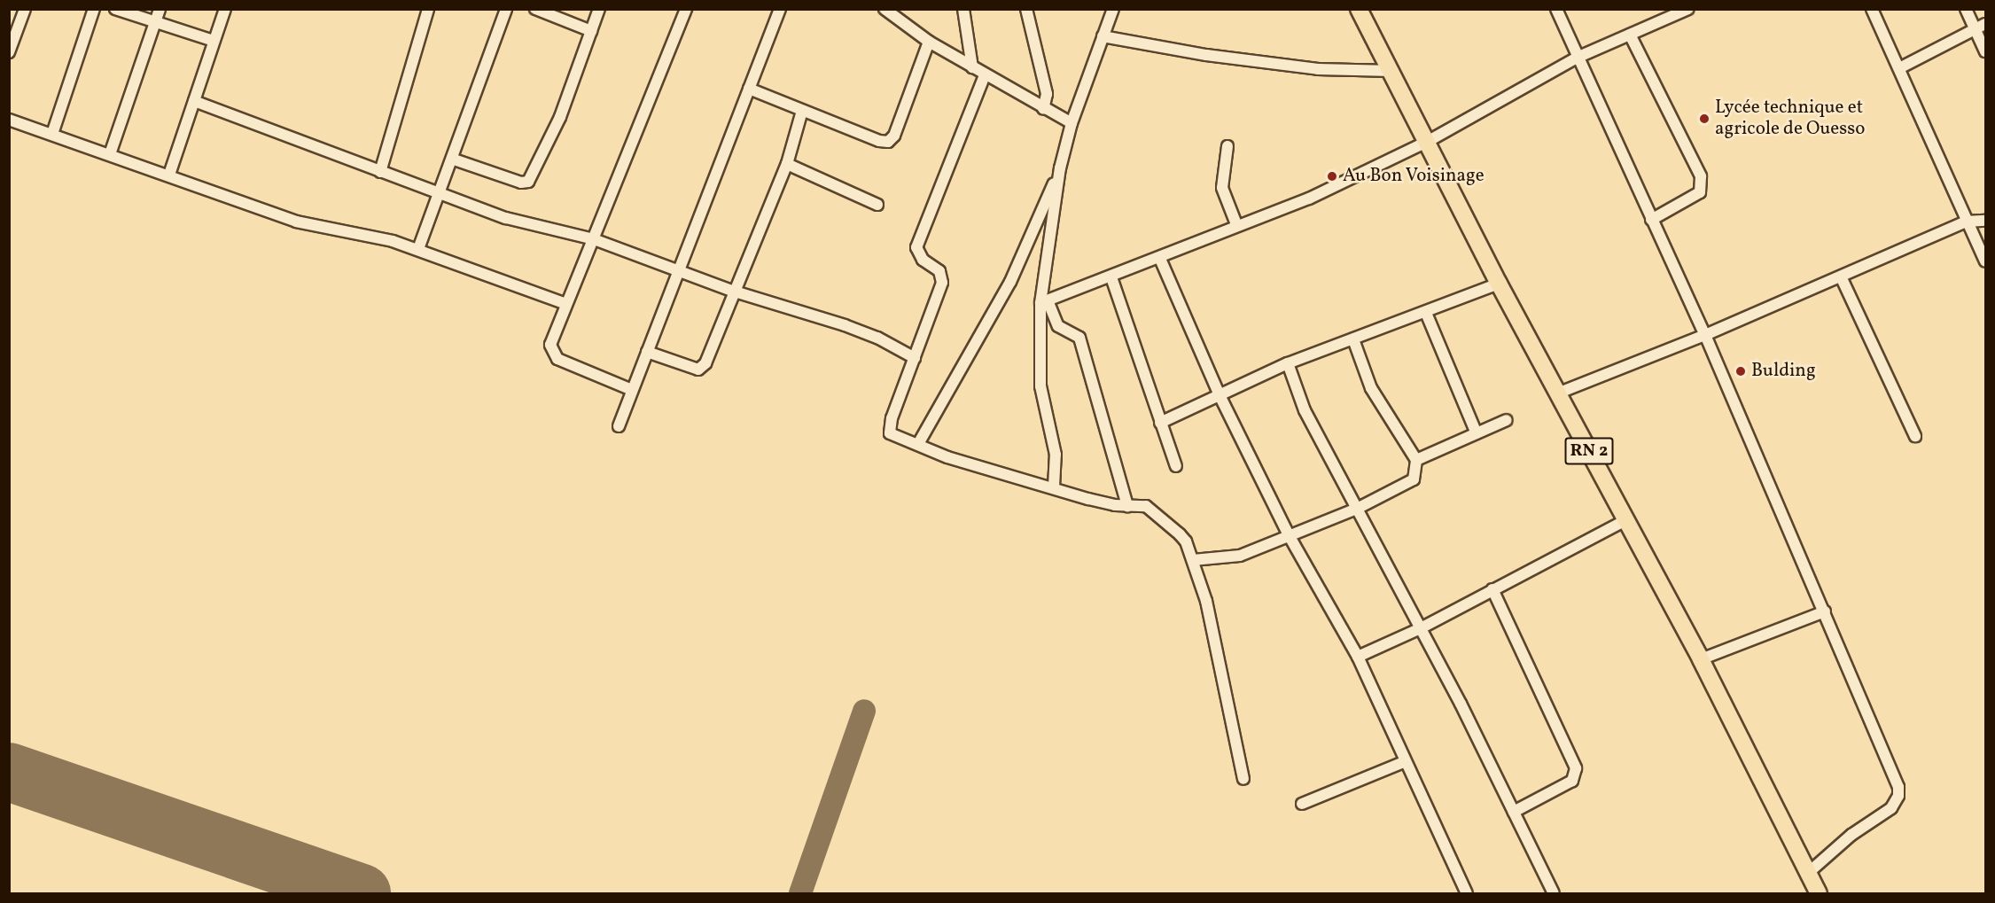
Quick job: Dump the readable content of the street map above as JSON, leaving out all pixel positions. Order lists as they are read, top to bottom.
{
  "streets": {
    "highway": ["RN 2"]
  },
  "places": ["Lycée technique et agricole de Ouesso", "Au Bon Voisinage", "Bulding"]
}
